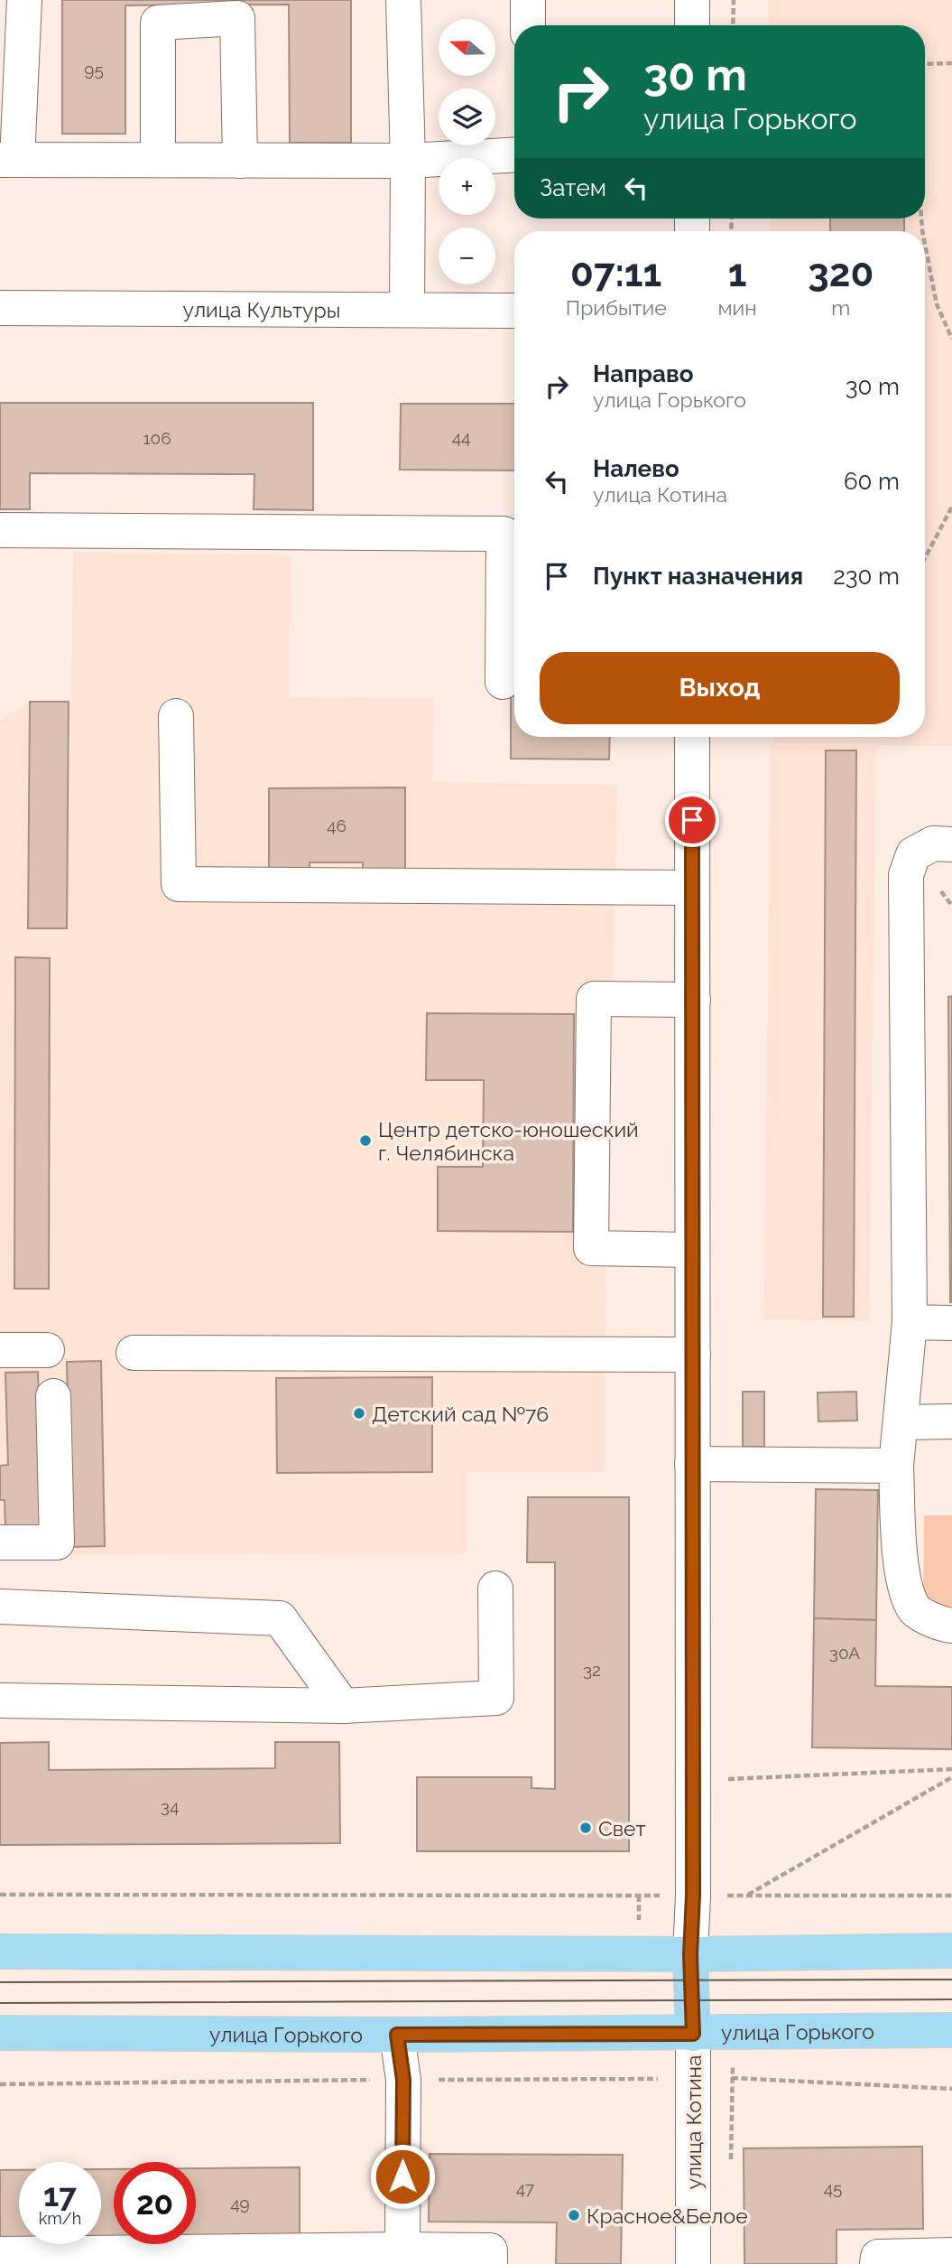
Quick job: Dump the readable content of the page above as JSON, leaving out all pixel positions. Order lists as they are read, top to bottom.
{
  "streets": {
    "main road": ["улица Горького", "улица Котина"],
    "street": ["улица Культуры"]
  },
  "crossings": [
    ["улица Горького", "улица Котина"]
  ],
  "places": [
    "Центр детско-юношеский г. Челябинска",
    "Детский сад №76",
    "Свет",
    "Красное&Белое"
  ],
  "house_numbers": [
    "95",
    "44",
    "106",
    "46",
    "30А",
    "32",
    "34",
    "47",
    "45",
    "49"
  ],
  "north": "left",
  "page": {
    "map_buttons": ["+", "−"],
    "turn": ["30 m", "улица Горького"],
    "then": "Затем",
    "eta": [
      "07:11",
      "Прибытие",
      "1",
      "мин",
      "320",
      "m"
    ],
    "list": [
      {
        "name": "Направо",
        "note": "улица Горького",
        "value": "30 m"
      },
      {
        "name": "Налево",
        "note": "улица Котина",
        "value": "60 m"
      },
      {
        "name": "Пункт назначения",
        "value": "230 m"
      }
    ],
    "buttons": "Выход",
    "speed": "17 km/h",
    "limit": "20"
  }
}
